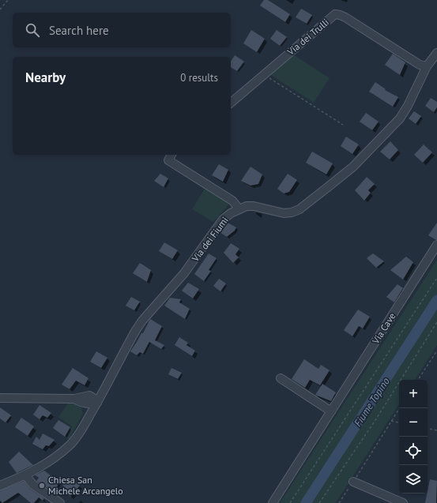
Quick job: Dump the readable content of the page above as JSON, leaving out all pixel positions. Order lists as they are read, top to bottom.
{
  "streets": {
    "street": ["Via dei Trulli", "Via dei Fiumi", "Via Cave"]
  },
  "crossings": [
    ["Via dei Trulli", "Via dei Fiumi"]
  ],
  "water": ["Fiume Topino"],
  "places": ["Chiesa San Michele Arcangelo"],
  "page": {
    "search": "Search here",
    "heading": ["Nearby", "0 results"],
    "map_buttons": ["+", "−"]
  }
}
